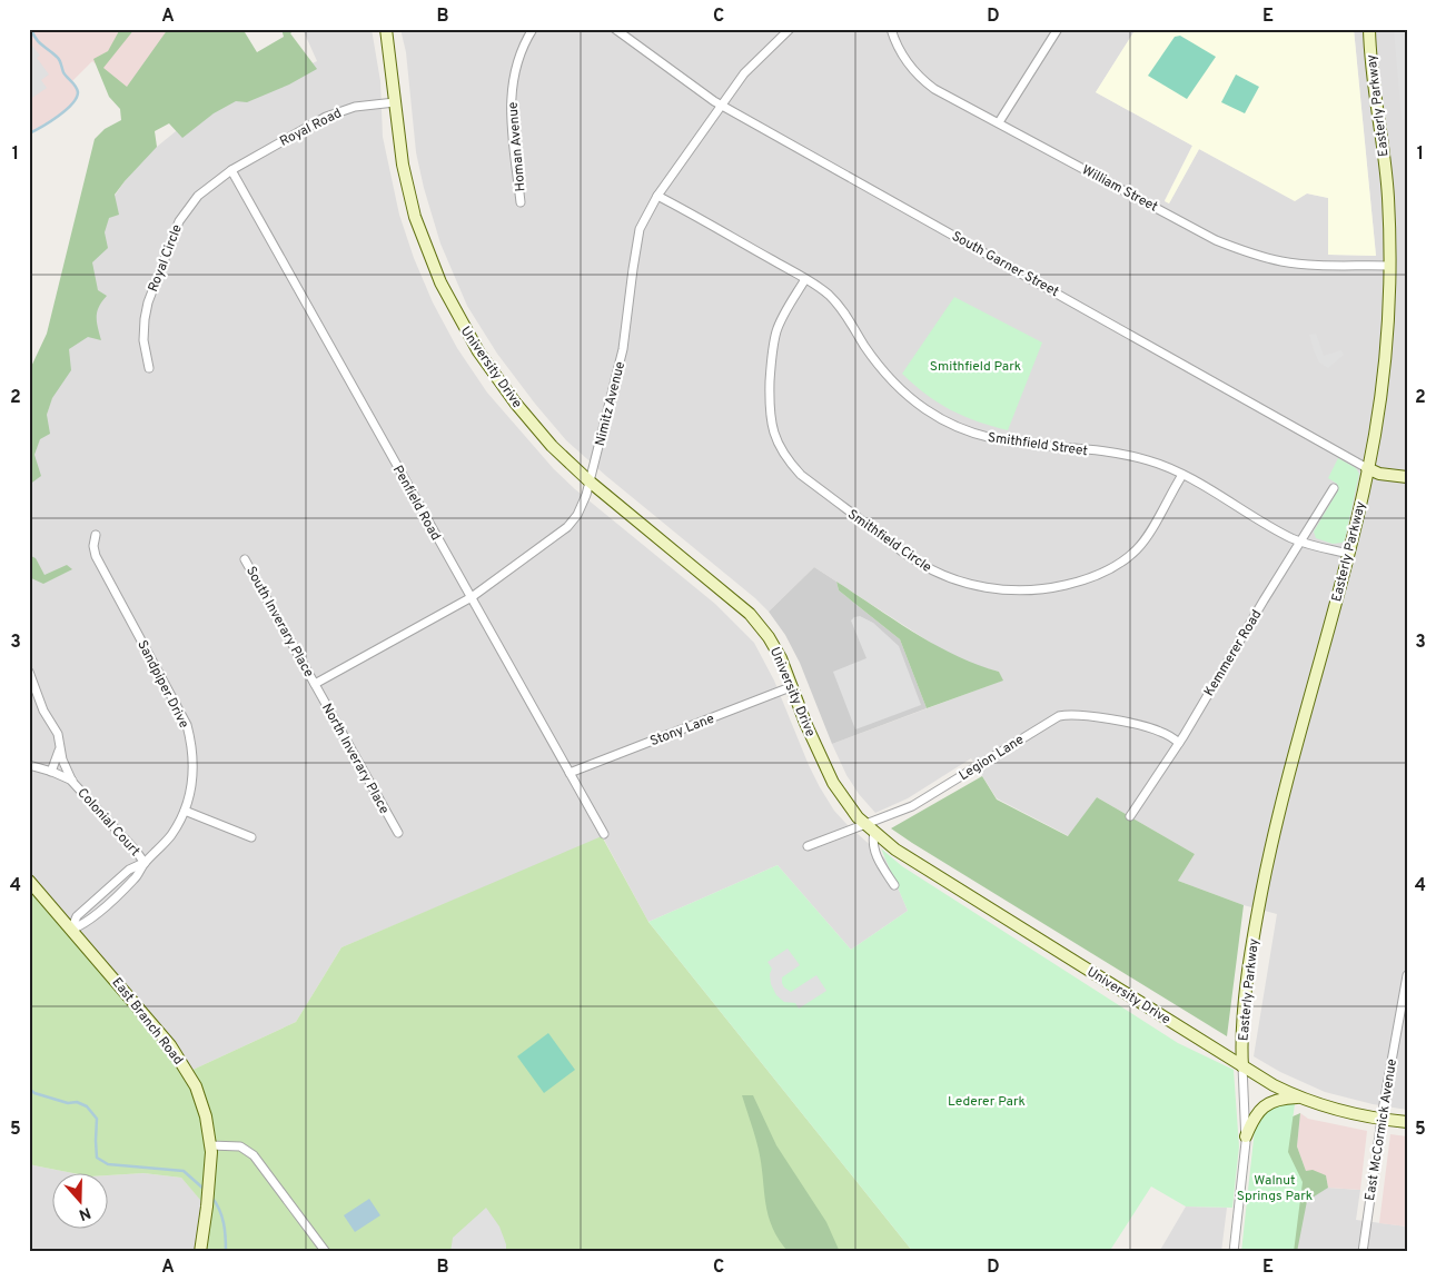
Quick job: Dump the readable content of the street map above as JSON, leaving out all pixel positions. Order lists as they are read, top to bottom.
{
  "streets": {
    "main road": [
      "Easterly Parkway",
      "South Garner Street",
      "University Drive",
      "East Branch Road"
    ],
    "street": [
      "Royal Road",
      "Homan Avenue",
      "William Street",
      "Royal Circle",
      "Nimitz Avenue",
      "Smithfield Street",
      "Penfield Road",
      "Smithfield Circle",
      "South Inverary Place",
      "Kemmerer Road",
      "Sandpiper Drive",
      "Stony Lane",
      "Legion Lane",
      "North Inverary Place",
      "Colonial Court",
      "East McCormick Avenue"
    ]
  },
  "crossings": [
    ["Easterly Parkway", "William Street"],
    ["Easterly Parkway", "South Garner Street"],
    ["Easterly Parkway", "University Drive"],
    ["Easterly Parkway", "Smithfield Street"],
    ["Royal Road", "Royal Circle"],
    ["Royal Road", "University Drive"],
    ["Royal Road", "Penfield Road"],
    ["Royal Circle", "Penfield Road"],
    ["South Garner Street", "Nimitz Avenue"],
    ["University Drive", "Nimitz Avenue"],
    ["University Drive", "Stony Lane"],
    ["University Drive", "Legion Lane"],
    ["University Drive", "East McCormick Avenue"],
    ["Nimitz Avenue", "Smithfield Street"],
    ["Nimitz Avenue", "Penfield Road"],
    ["Nimitz Avenue", "South Inverary Place"],
    ["Nimitz Avenue", "North Inverary Place"],
    ["Smithfield Street", "Smithfield Circle"],
    ["Smithfield Street", "Kemmerer Road"],
    ["Penfield Road", "Stony Lane"],
    ["South Inverary Place", "North Inverary Place"],
    ["Kemmerer Road", "Legion Lane"],
    ["Sandpiper Drive", "Colonial Court"],
    ["Sandpiper Drive", "East Branch Road"]
  ],
  "parks": ["Smithfield Park", "Lederer Park", "Walnut Springs Park"],
  "north": "bottom",
  "grid": {
    "columns": [
      "A",
      "B",
      "C",
      "D",
      "E"
    ],
    "rows": [
      "1",
      "2",
      "3",
      "4",
      "5"
    ]
  }
}
